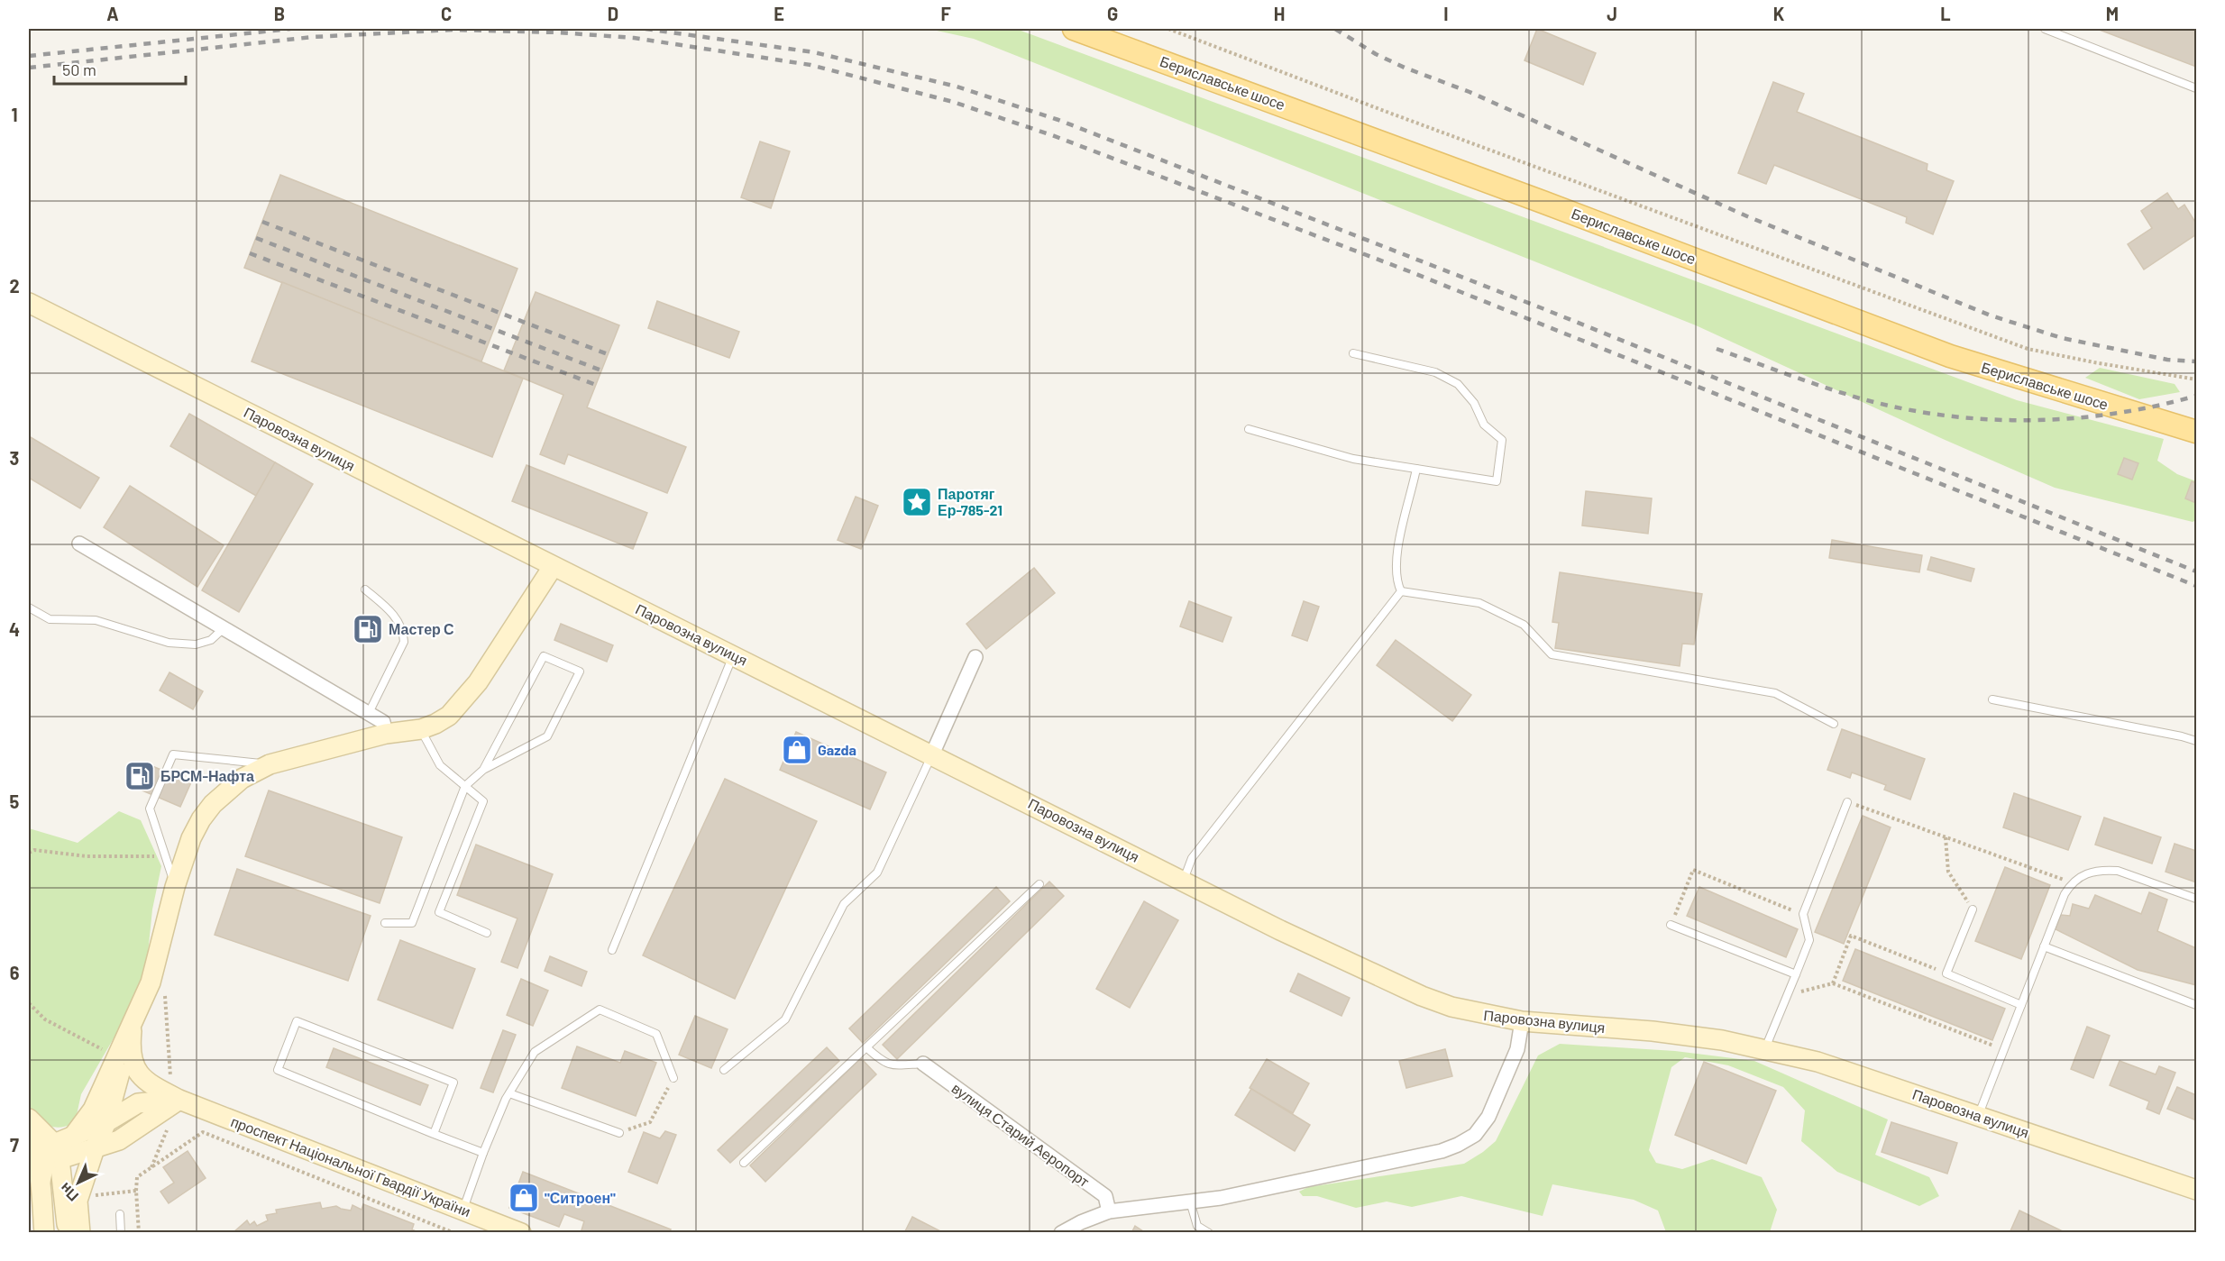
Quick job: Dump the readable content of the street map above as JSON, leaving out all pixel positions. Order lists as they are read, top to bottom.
{
  "streets": {
    "main road": ["Бериславське шосе", "Паровозна вулиця", "проспект Національної Гвардії України"],
    "street": ["вулиця Старий Аеропорт"]
  },
  "places": {
    "place": ["Паротяг Ер-785-21"],
    "fuel station": ["Мастер С", "БРСМ-Нафта"],
    "shop": ["Gazda", "\"Ситроен\""]
  },
  "scale_bar": "50 m",
  "north": "bottom left",
  "grid": {
    "columns": [
      "A",
      "B",
      "C",
      "D",
      "E",
      "F",
      "G",
      "H",
      "I",
      "J",
      "K",
      "L",
      "M"
    ],
    "rows": [
      "1",
      "2",
      "3",
      "4",
      "5",
      "6",
      "7"
    ]
  }
}
